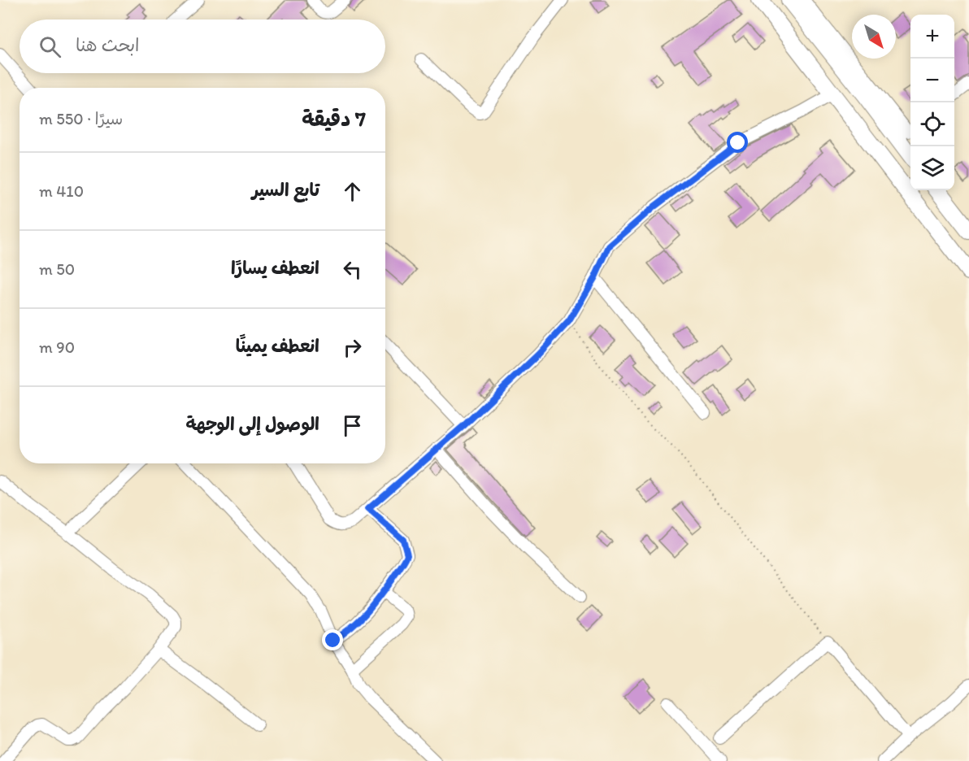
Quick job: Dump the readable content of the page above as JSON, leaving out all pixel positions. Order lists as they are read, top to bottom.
{
  "north": "bottom right",
  "page": {
    "map_buttons": ["+", "−"],
    "search": "ابحث هنا",
    "heading": ["7 دقيقة", "سيرًا · 550 m"],
    "list": [
      ["تابع السير", "410 m"],
      ["انعطف يسارًا", "50 m"],
      ["انعطف يمينًا", "90 m"],
      "الوصول إلى الوجهة"
    ]
  }
}
